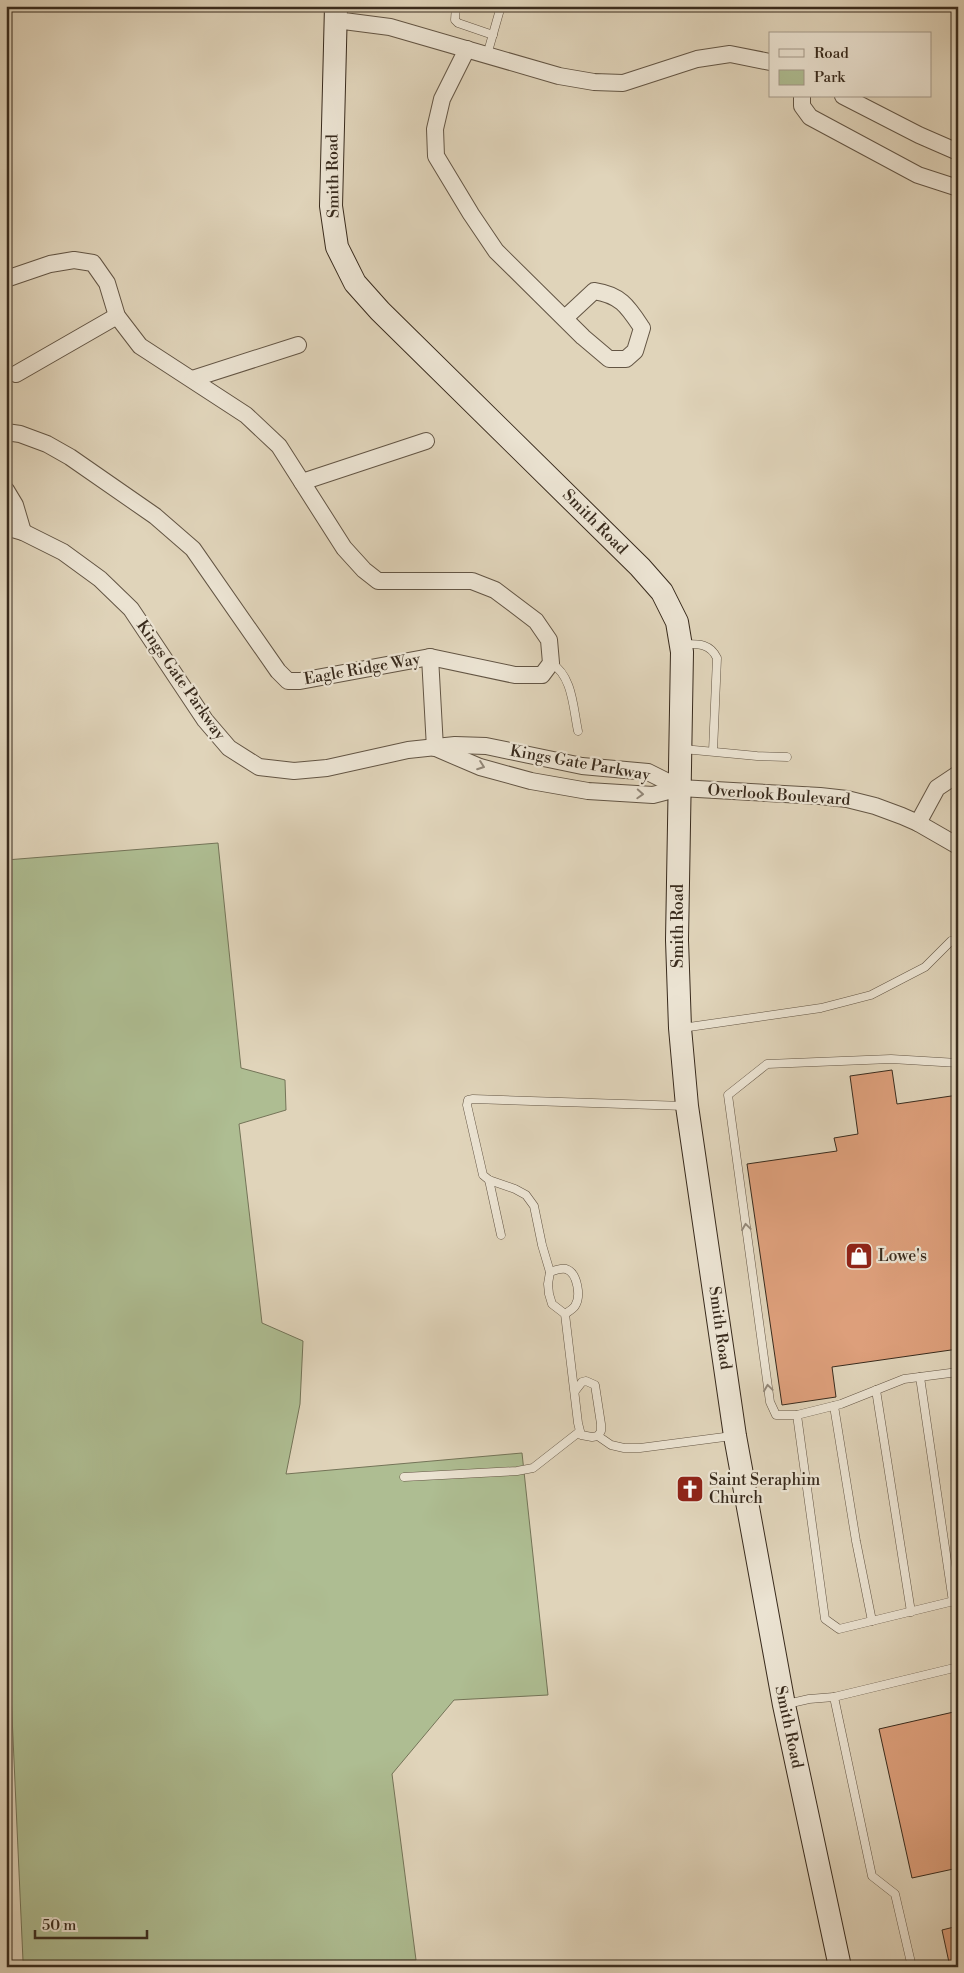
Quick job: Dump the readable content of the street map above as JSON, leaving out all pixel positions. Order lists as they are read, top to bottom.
{
  "streets": {
    "street": [
      "Smith Road",
      "Eagle Ridge Way",
      "Kings Gate Parkway",
      "Overlook Boulevard"
    ]
  },
  "crossings": [
    ["Smith Road", "Kings Gate Parkway"],
    ["Smith Road", "Overlook Boulevard"],
    ["Eagle Ridge Way", "Kings Gate Parkway"],
    ["Kings Gate Parkway", "Overlook Boulevard"]
  ],
  "places": {
    "shop": ["Lowe's"],
    "church": ["Saint Seraphim Church"]
  },
  "legend": ["Road", "Park"],
  "scale_bar": "50 m"
}
